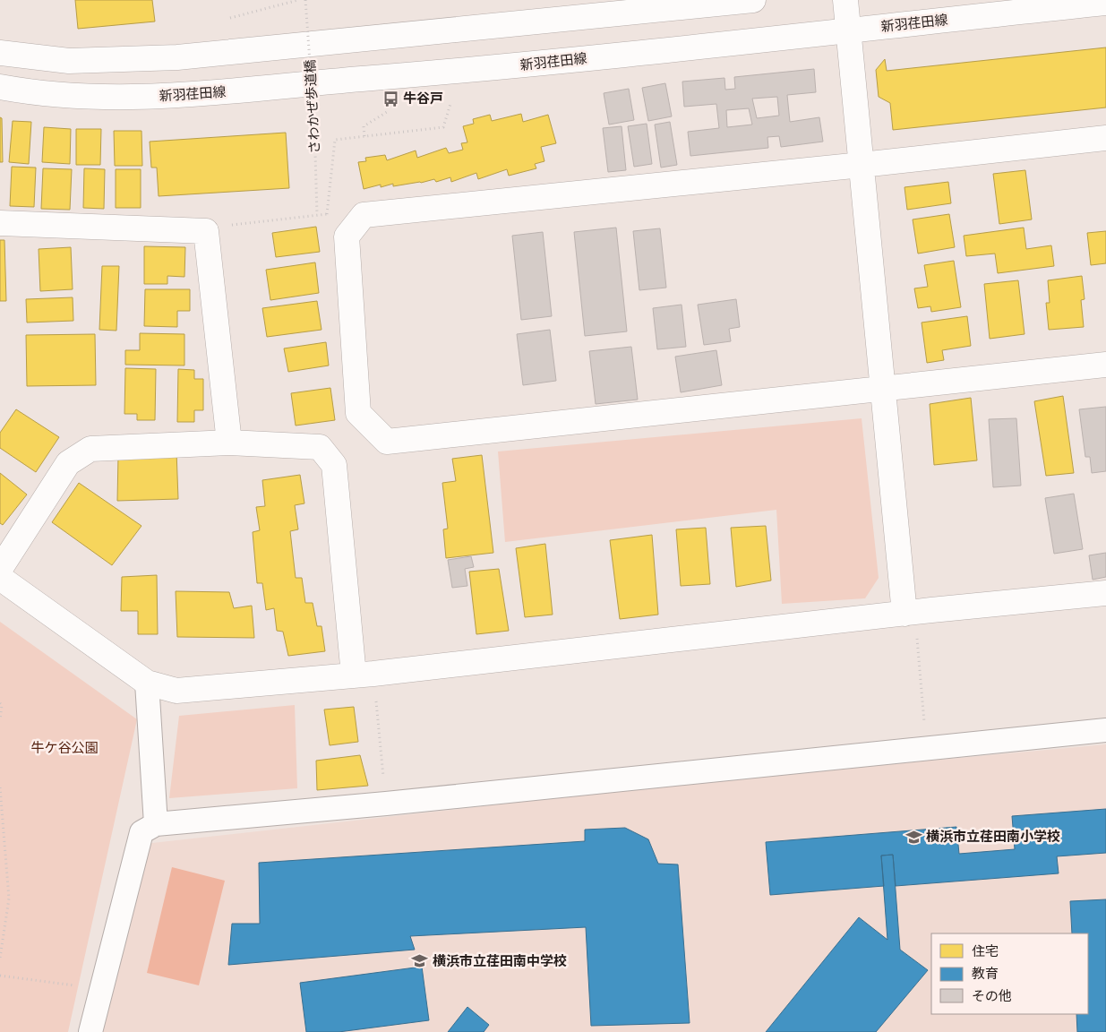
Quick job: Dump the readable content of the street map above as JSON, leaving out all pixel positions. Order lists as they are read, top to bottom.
{
  "streets": {
    "street": ["新羽荏田線"],
    "path": ["さわかぜ歩道橋"]
  },
  "parks": ["牛ケ谷公園"],
  "places": {
    "bus stop": ["牛谷戸"],
    "school or university": ["横浜市立荏田南小学校", "横浜市立荏田南中学校"]
  },
  "legend": ["住宅", "教育", "その他"]
}
